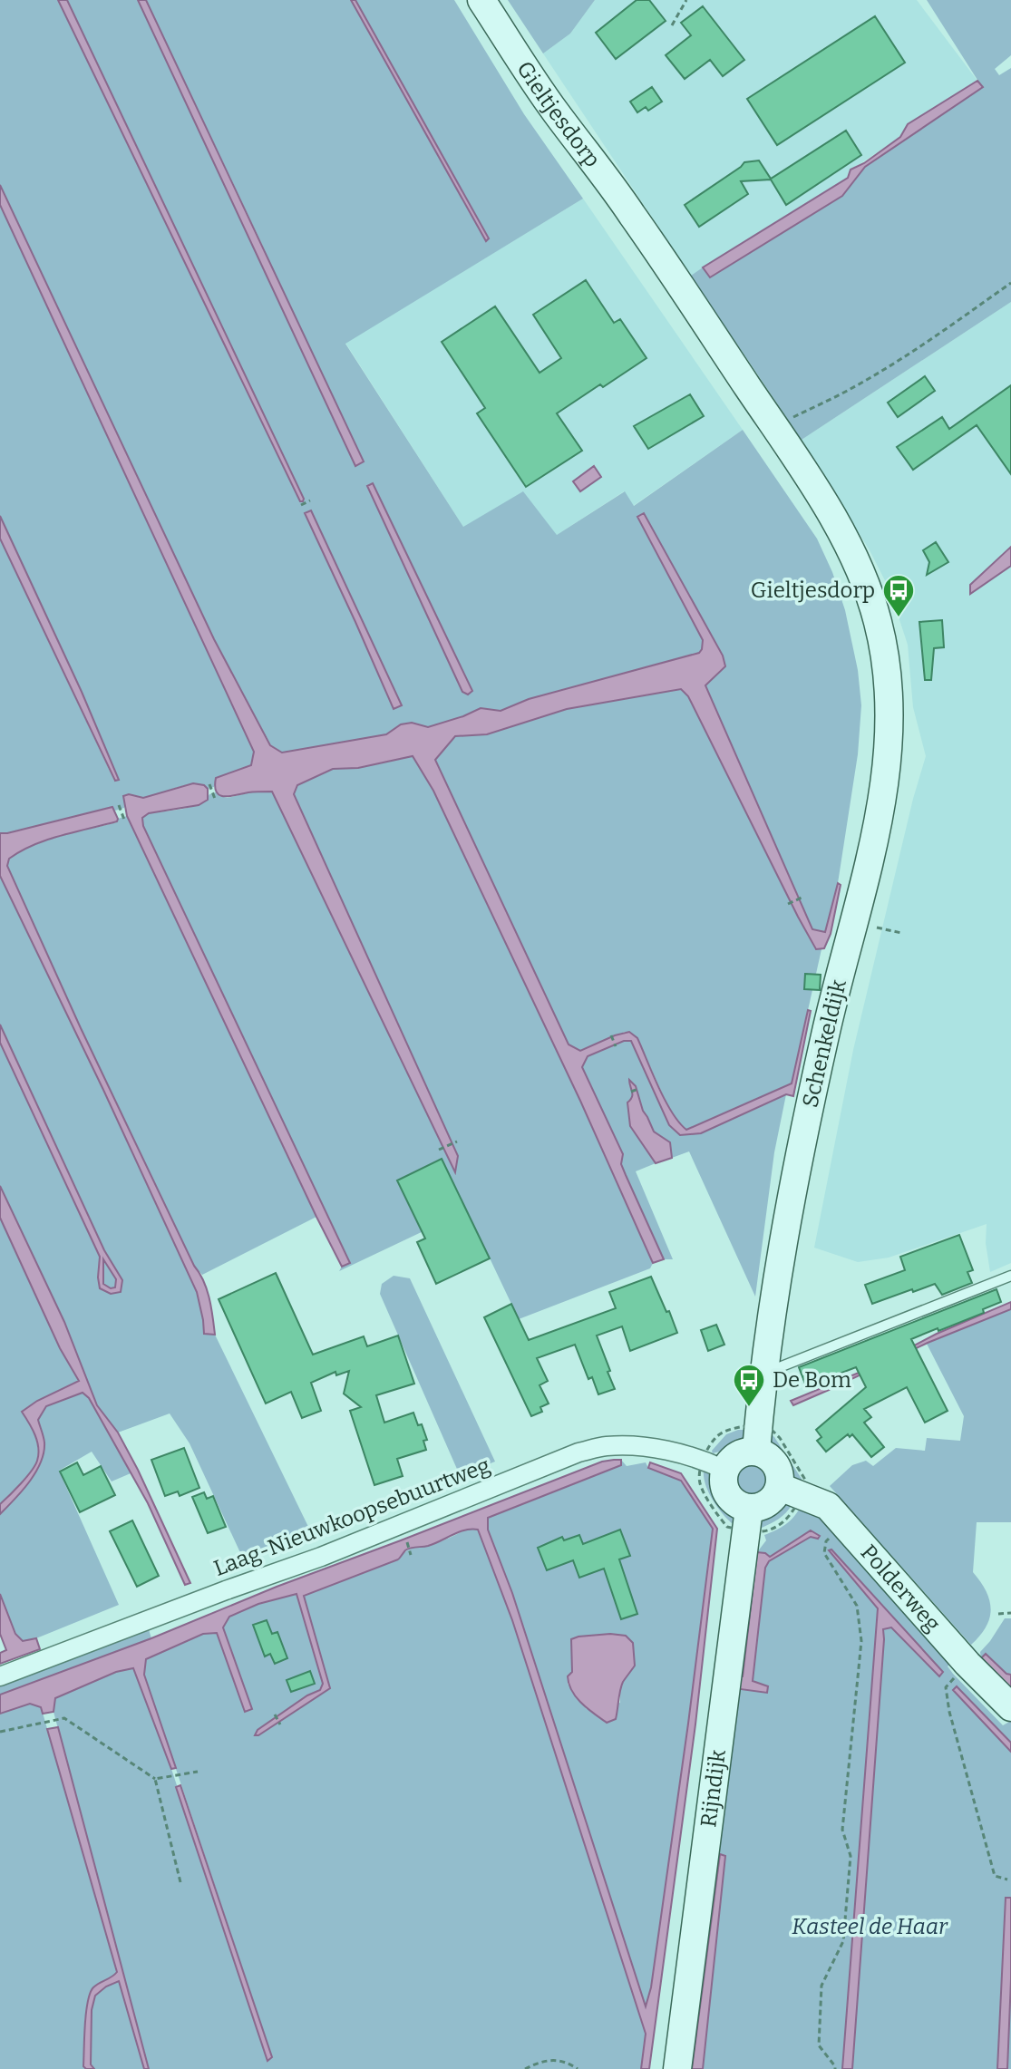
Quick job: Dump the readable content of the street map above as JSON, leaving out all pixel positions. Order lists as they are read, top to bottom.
{
  "streets": {
    "street": [
      "Gieltjesdorp",
      "Schenkeldijk",
      "Laag-Nieuwkoopsebuurtweg",
      "Polderweg",
      "Rijndijk"
    ]
  },
  "crossings": [
    ["Gieltjesdorp", "Schenkeldijk"]
  ],
  "parks": ["Kasteel de Haar"],
  "places": {
    "bus stop": ["Gieltjesdorp", "De Bom"]
  }
}
